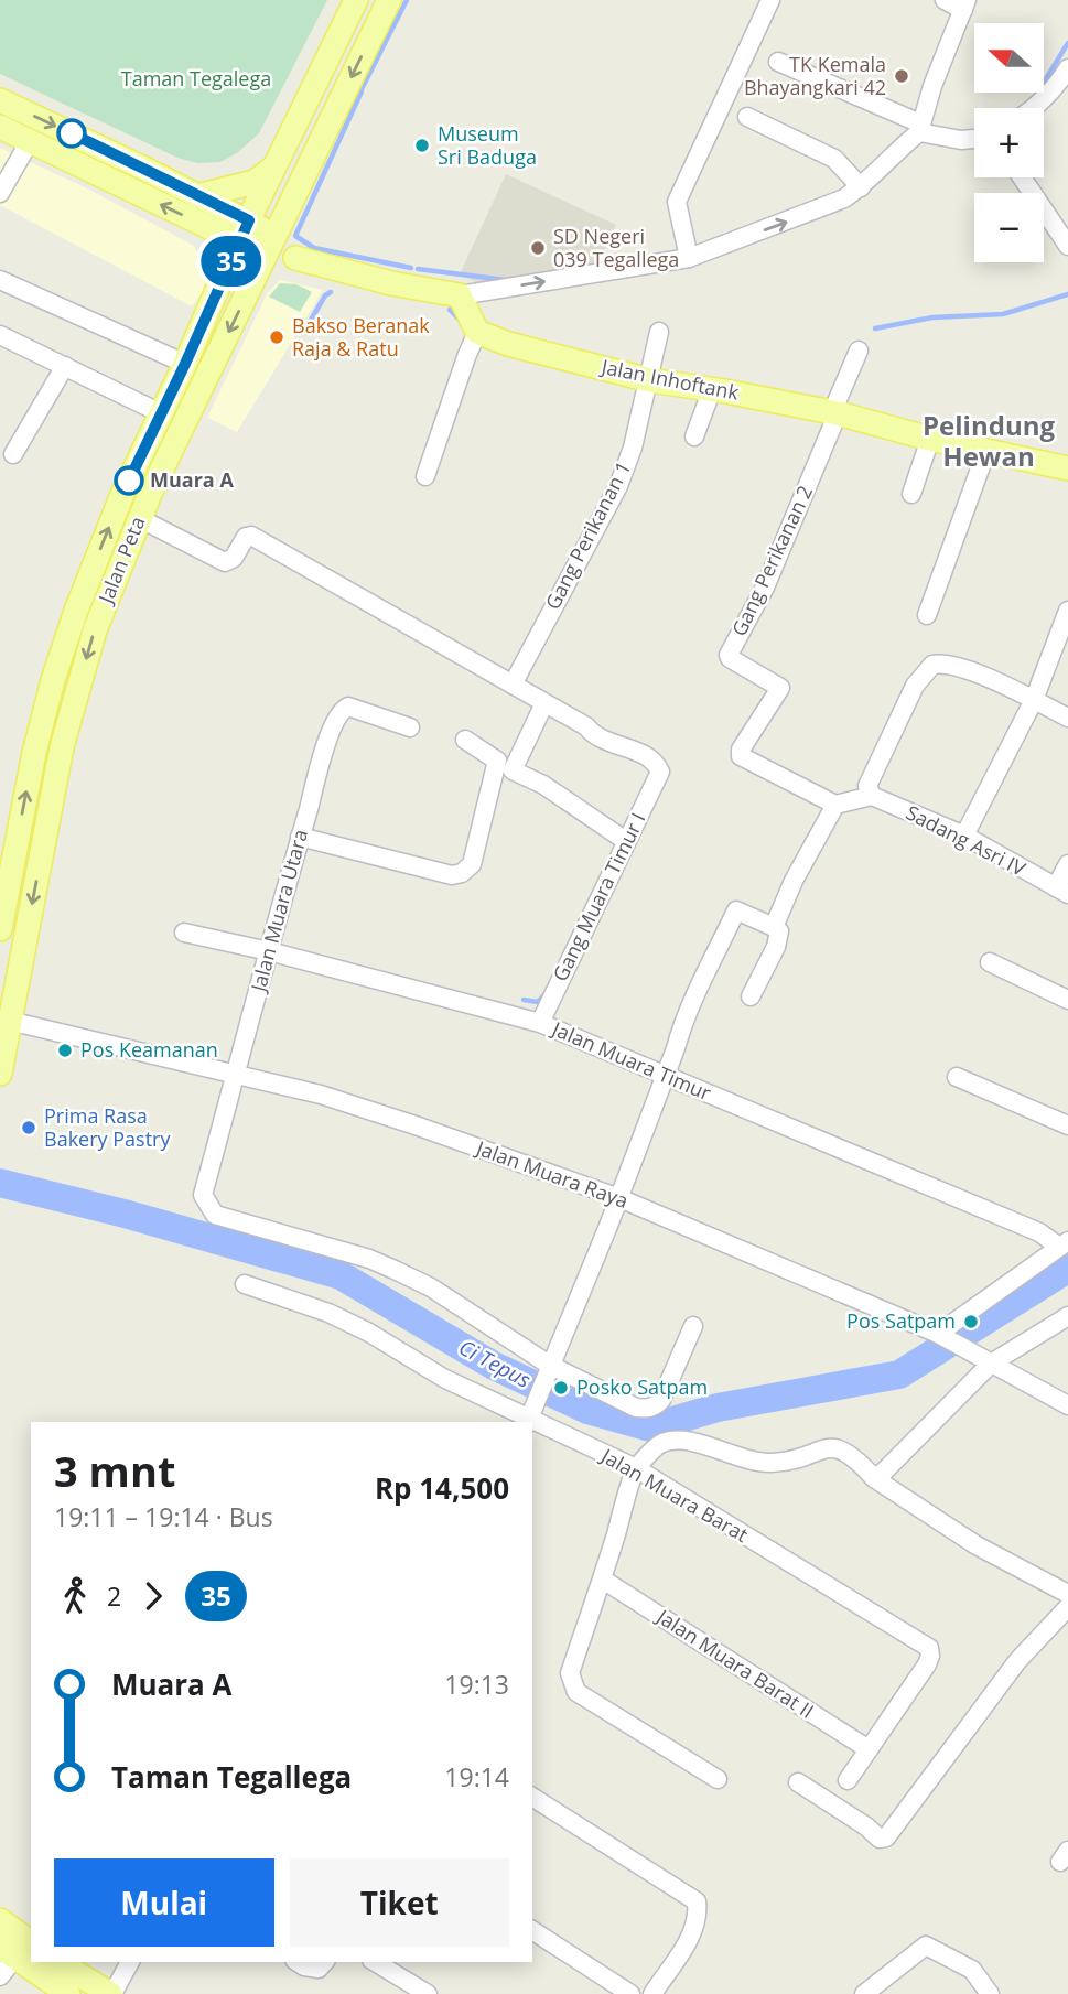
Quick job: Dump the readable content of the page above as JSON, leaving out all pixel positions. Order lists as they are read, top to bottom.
{
  "streets": {
    "main road": ["Jalan Inhoftank", "Jalan Peta"],
    "street": [
      "Gang Perikanan 1",
      "Gang Perikanan 2",
      "Sadang Asri IV",
      "Gang Muara Timur I",
      "Jalan Muara Utara",
      "Jalan Muara Timur",
      "Jalan Muara Raya",
      "Jalan Muara Barat",
      "Jalan Muara Barat II"
    ]
  },
  "crossings": [
    ["Jalan Inhoftank", "Gang Perikanan 1"],
    ["Jalan Inhoftank", "Gang Perikanan 2"],
    ["Jalan Peta", "Jalan Muara Raya"],
    ["Gang Muara Timur I", "Jalan Muara Timur"],
    ["Jalan Muara Utara", "Jalan Muara Timur"],
    ["Jalan Muara Utara", "Jalan Muara Raya"],
    ["Jalan Muara Barat", "Jalan Muara Barat II"]
  ],
  "districts": ["Pelindung Hewan"],
  "water": ["Ci Tepus"],
  "parks": ["Taman Tegalega"],
  "places": [
    "TK Kemala Bhayangkari 42",
    "Museum Sri Baduga",
    "SD Negeri 039 Tegallega",
    "Bakso Beranak Raja & Ratu",
    "Muara A",
    "Pos Keamanan",
    "Prima Rasa Bakery Pastry",
    "Pos Satpam",
    "Posko Satpam"
  ],
  "lines": ["bus line 35"],
  "north": "left",
  "page": {
    "on_map": "35",
    "map_buttons": ["+", "−"],
    "heading": ["3 mnt", "19:11 – 19:14 · Bus", "Rp 14,500"],
    "legs": ["2", "35"],
    "list": [
      {
        "name": "Muara A",
        "value": "19:13"
      },
      {
        "name": "Taman Tegallega",
        "value": "19:14"
      }
    ],
    "buttons": ["Mulai", "Tiket"]
  }
}
